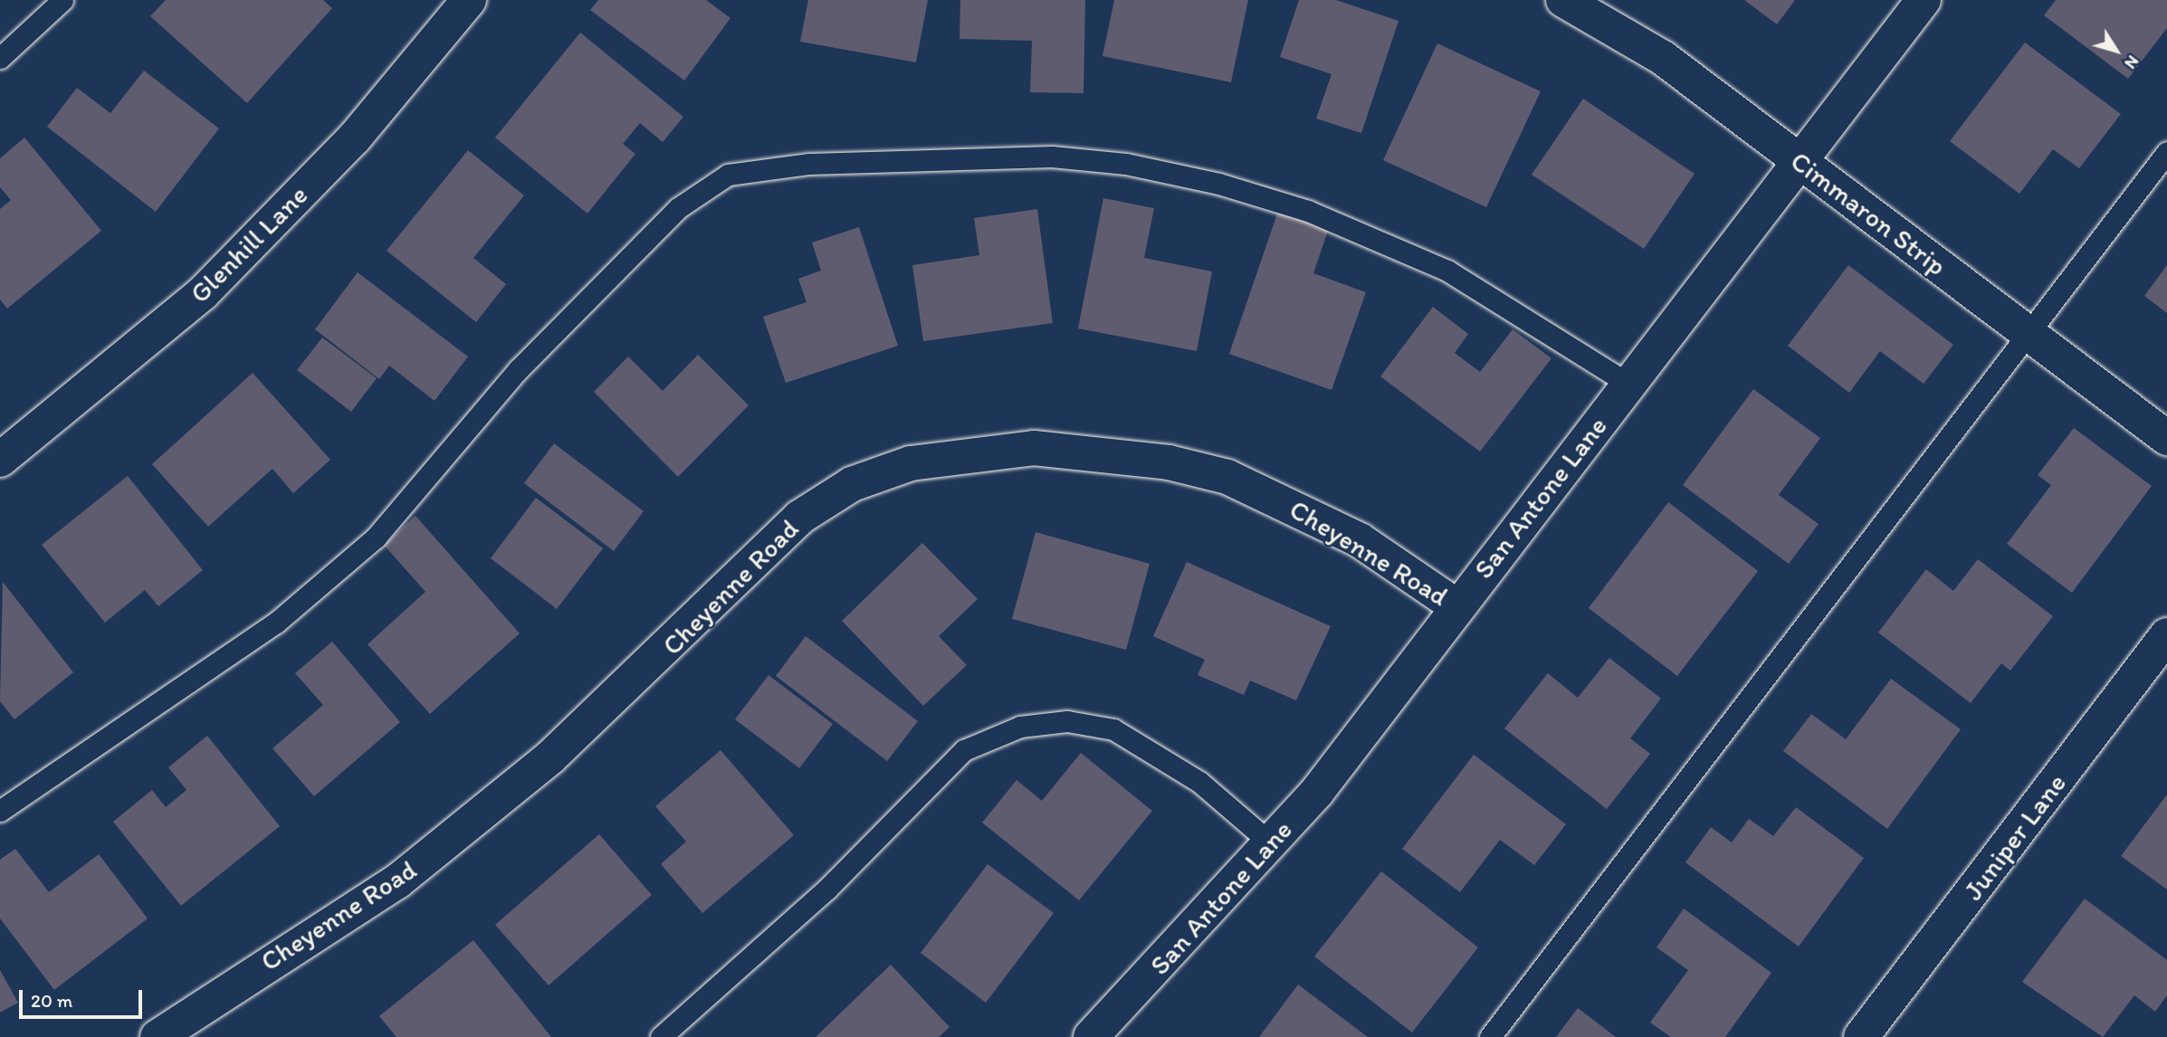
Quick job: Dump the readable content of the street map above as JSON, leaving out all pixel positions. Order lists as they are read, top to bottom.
{
  "streets": {
    "street": [
      "Cimmaron Strip",
      "Glenhill Lane",
      "San Antone Lane",
      "Cheyenne Road",
      "Juniper Lane"
    ]
  },
  "crossings": [
    ["Cimmaron Strip", "San Antone Lane"],
    ["San Antone Lane", "Cheyenne Road"]
  ],
  "scale_bar": "20 m",
  "north": "bottom right"
}
